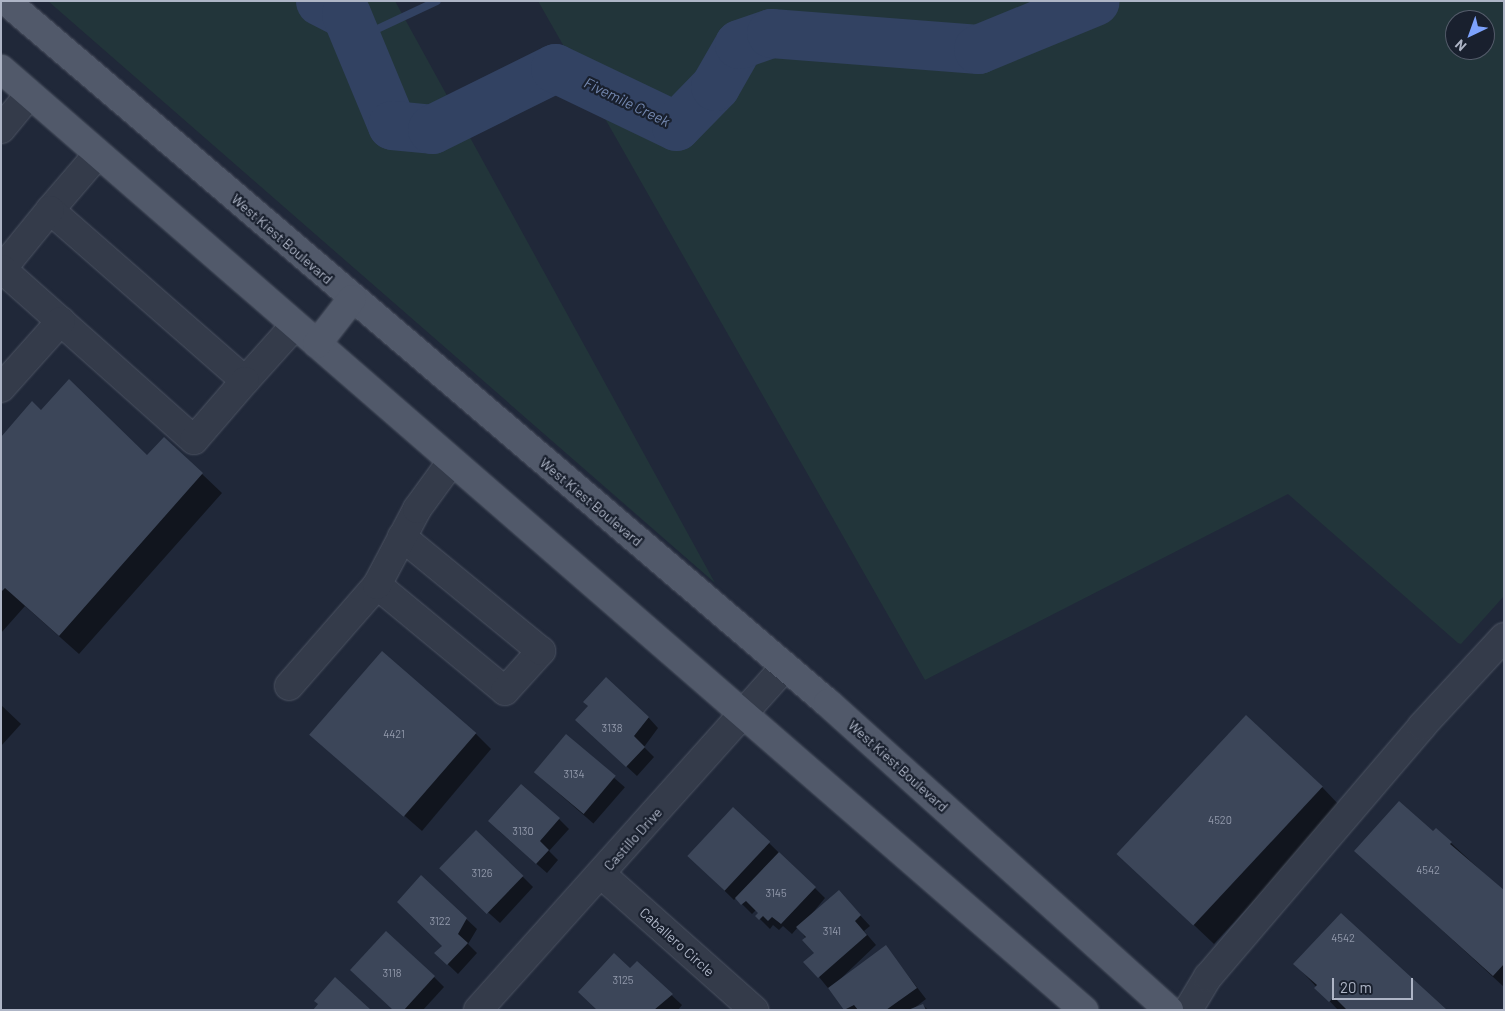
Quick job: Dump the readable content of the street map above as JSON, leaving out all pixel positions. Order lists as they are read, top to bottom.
{
  "streets": {
    "main road": ["West Kiest Boulevard"],
    "street": ["Castillo Drive", "Caballero Circle"]
  },
  "crossings": [
    ["West Kiest Boulevard", "Castillo Drive"],
    ["Castillo Drive", "Caballero Circle"]
  ],
  "water": ["Fivemile Creek"],
  "house_numbers": [
    "3138",
    "4421",
    "3134",
    "4520",
    "3130",
    "4542",
    "3126",
    "3145",
    "3122",
    "3141",
    "4542",
    "3118",
    "3125"
  ],
  "scale_bar": "20 m",
  "north": "bottom left"
}
